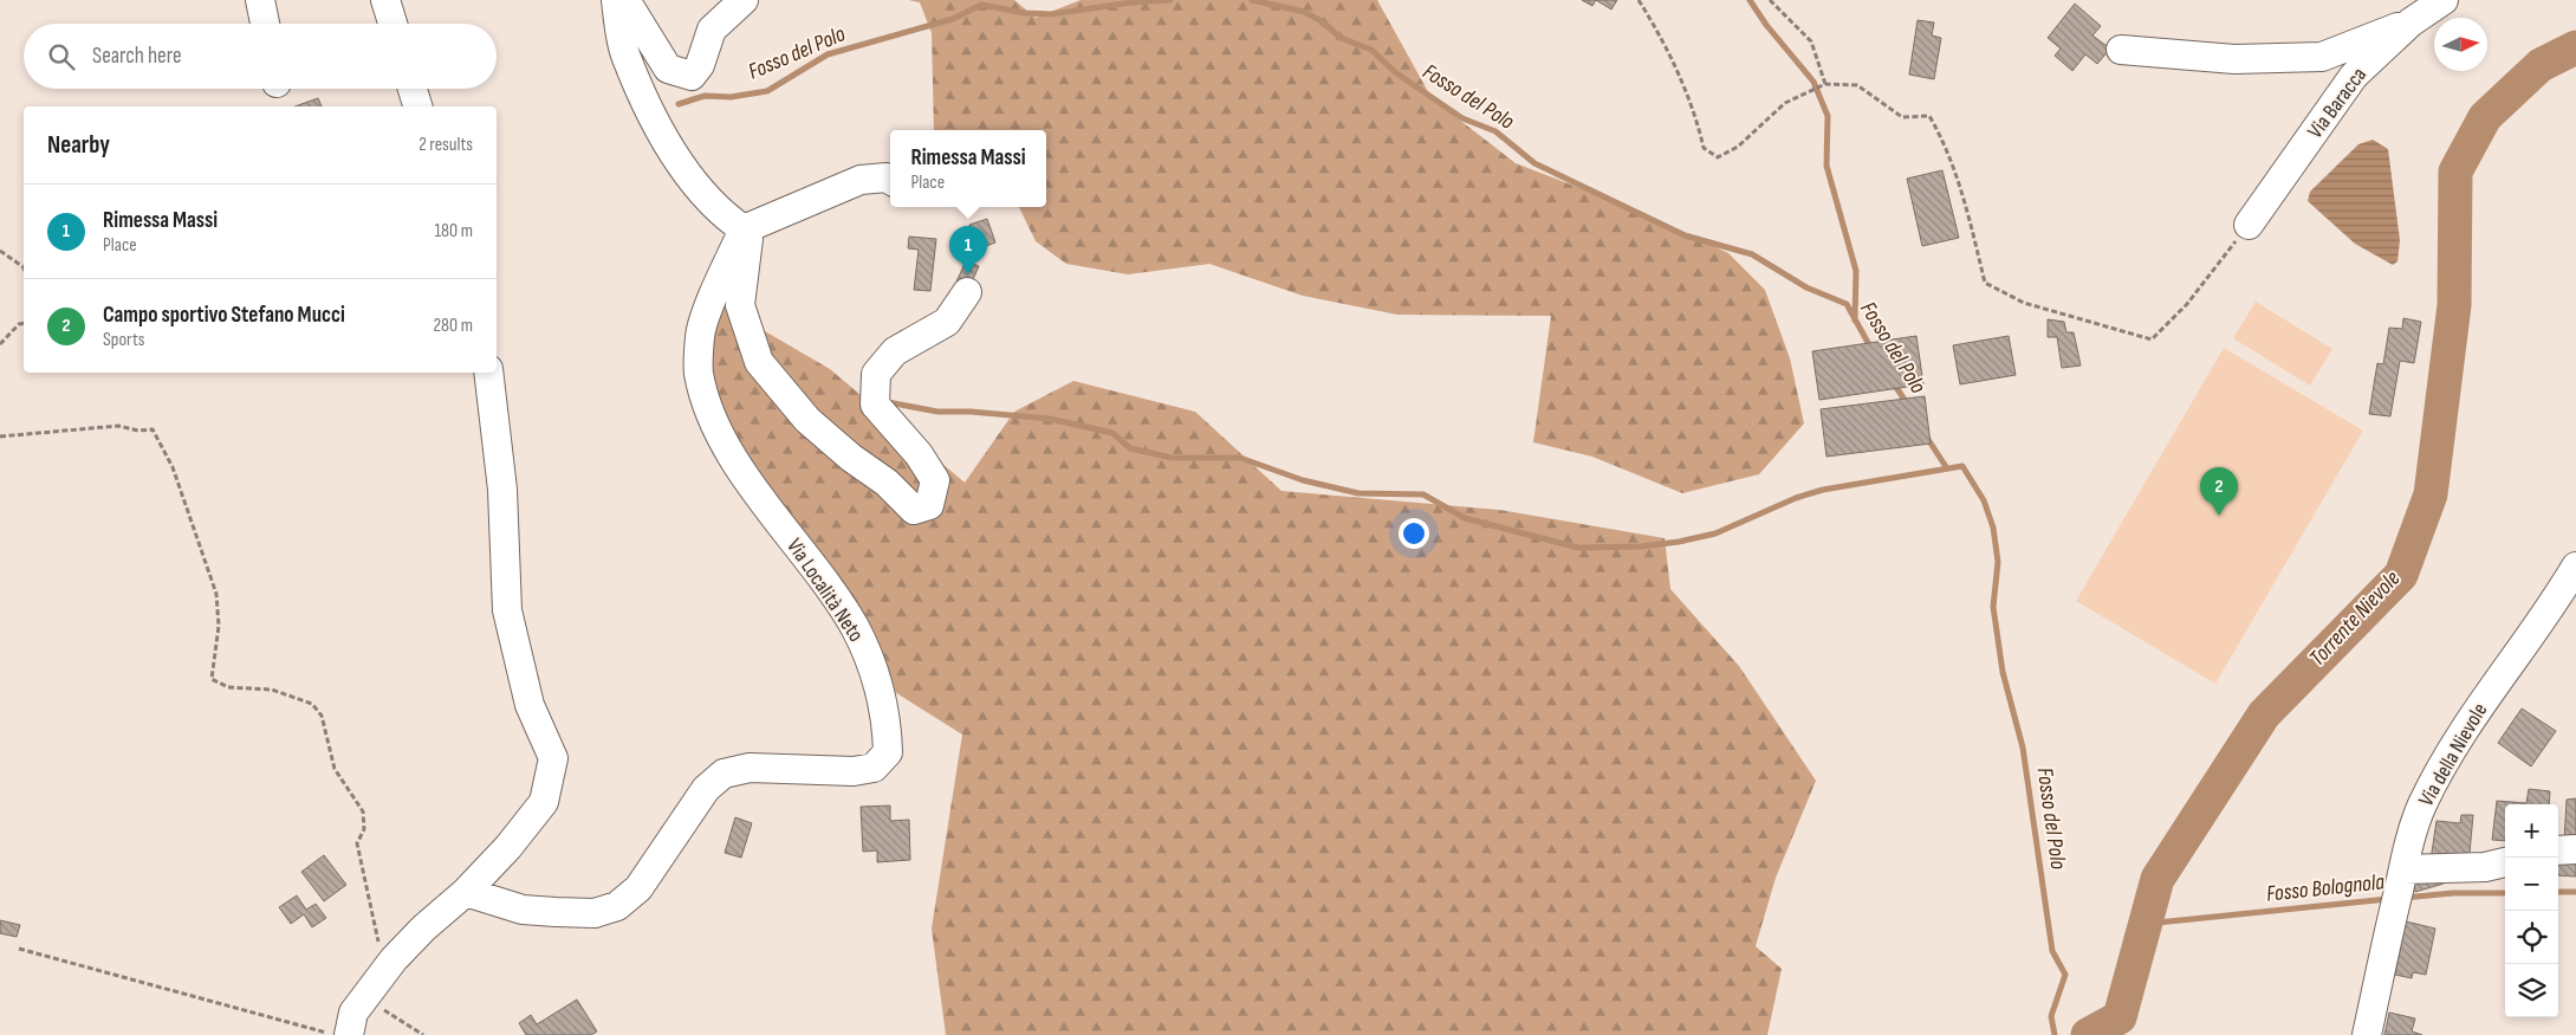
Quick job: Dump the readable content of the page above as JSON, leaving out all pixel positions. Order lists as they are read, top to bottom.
{
  "streets": {
    "street": ["Via Baracca", "Via Località Neto", "Via della Nievole"]
  },
  "water": ["Fosso del Polo", "Torrente Nievole", "Fosso Bolognola"],
  "north": "right",
  "page": {
    "search": "Search here",
    "heading": ["Nearby", "2 results"],
    "popup": ["Rimessa Massi", "Place"],
    "list": [
      {
        "mark": "1",
        "name": "Rimessa Massi",
        "note": "Place",
        "value": "180 m"
      },
      {
        "mark": "2",
        "name": "Campo sportivo Stefano Mucci",
        "note": "Sports",
        "value": "280 m"
      }
    ],
    "pins": ["1", "2"],
    "map_buttons": ["+", "−"]
  }
}
